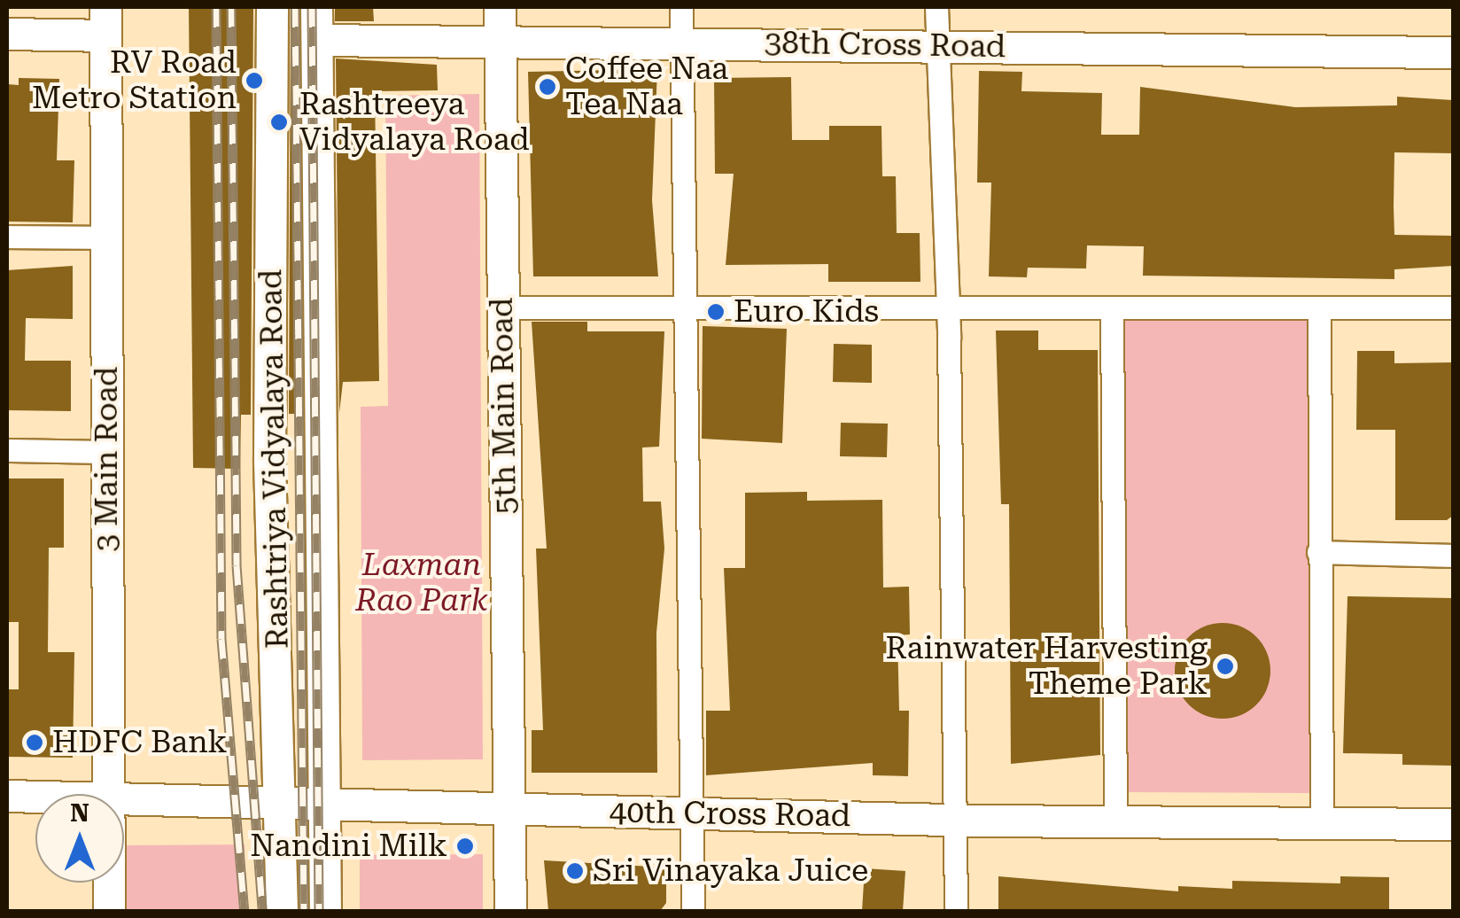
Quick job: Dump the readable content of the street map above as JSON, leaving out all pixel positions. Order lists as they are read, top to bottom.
{
  "streets": {
    "street": [
      "38th Cross Road",
      "5th Main Road",
      "3 Main Road",
      "Rashtriya Vidyalaya Road",
      "40th Cross Road"
    ]
  },
  "crossings": [
    ["38th Cross Road", "5th Main Road"],
    ["38th Cross Road", "Rashtriya Vidyalaya Road"],
    ["5th Main Road", "40th Cross Road"],
    ["Rashtriya Vidyalaya Road", "40th Cross Road"]
  ],
  "parks": ["Laxman Rao Park"],
  "places": [
    "RV Road Metro Station",
    "Coffee Naa Tea Naa",
    "Rashtreeya Vidyalaya Road",
    "Euro Kids",
    "Rainwater Harvesting Theme Park",
    "HDFC Bank",
    "Nandini Milk",
    "Sri Vinayaka Juice"
  ],
  "north": "top"
}
